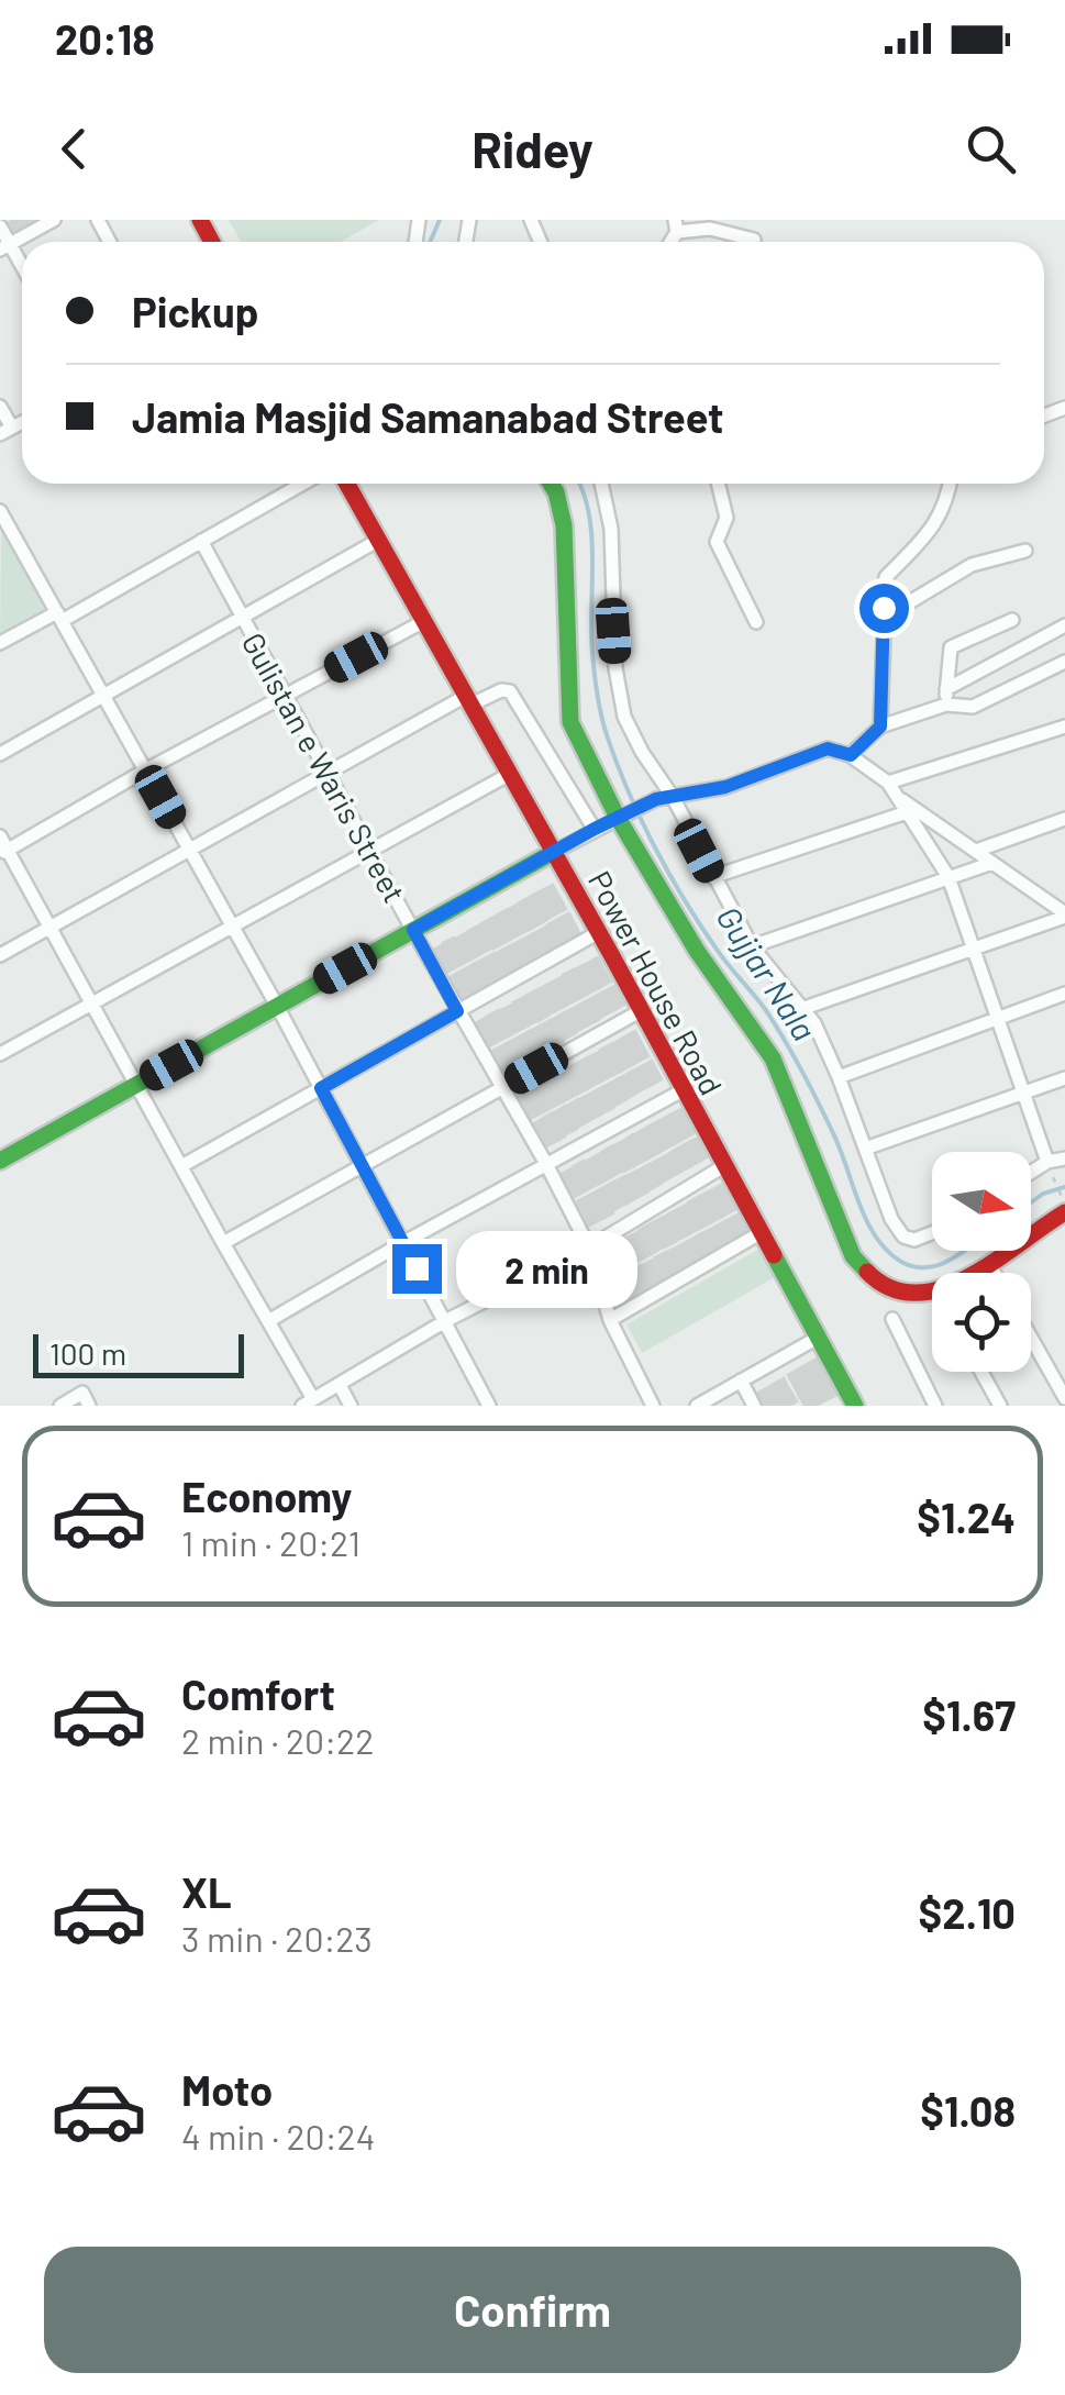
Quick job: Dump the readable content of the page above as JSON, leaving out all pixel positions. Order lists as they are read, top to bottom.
{
  "streets": {
    "street": ["Gulistan e Waris Street", "Power House Road"]
  },
  "water": ["Gujjar Nala"],
  "scale_bar": "100 m",
  "north": "right",
  "page": {
    "status": "20:18",
    "header": "Ridey",
    "banner": ["Pickup", "Jamia Masjid Samanabad Street"],
    "bubble": "2 min",
    "scale": "100 m",
    "list": [
      {
        "name": "Economy",
        "note": "1 min · 20:21",
        "value": "$1.24"
      },
      {
        "name": "Comfort",
        "note": "2 min · 20:22",
        "value": "$1.67"
      },
      {
        "name": "XL",
        "note": "3 min · 20:23",
        "value": "$2.10"
      },
      {
        "name": "Moto",
        "note": "4 min · 20:24",
        "value": "$1.08"
      }
    ],
    "buttons": "Confirm"
  }
}
